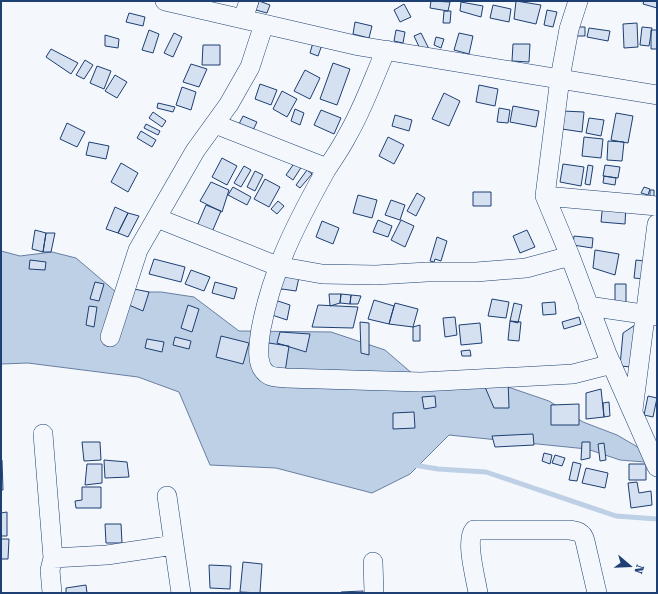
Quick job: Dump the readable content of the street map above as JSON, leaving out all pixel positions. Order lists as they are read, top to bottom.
{
  "north": "right"
}
